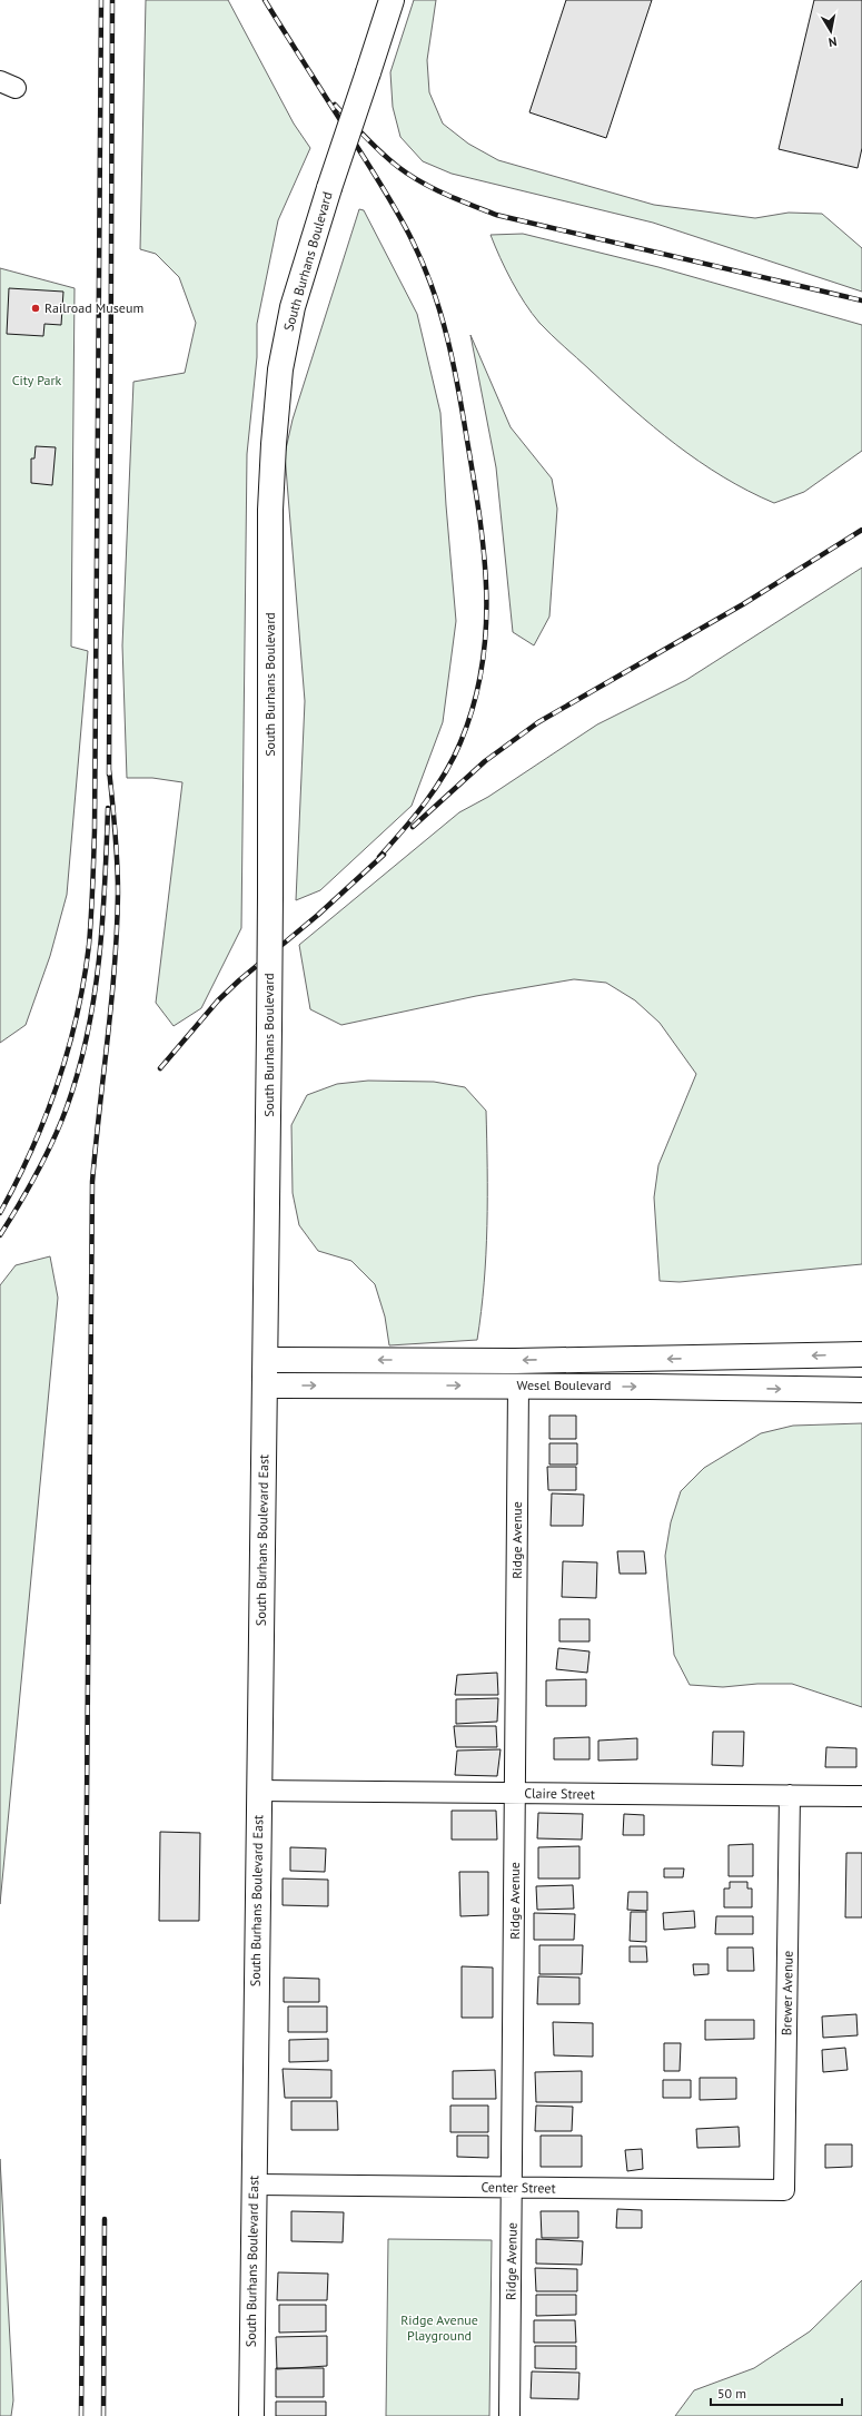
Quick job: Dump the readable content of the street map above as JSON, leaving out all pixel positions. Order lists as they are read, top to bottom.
{
  "streets": {
    "main road": ["South Burhans Boulevard", "Wesel Boulevard", "South Burhans Boulevard East"],
    "street": [
      "Ridge Avenue",
      "Claire Street",
      "Brewer Avenue",
      "Center Street"
    ]
  },
  "crossings": [
    ["South Burhans Boulevard", "Wesel Boulevard"],
    ["South Burhans Boulevard", "South Burhans Boulevard East"],
    ["Wesel Boulevard", "South Burhans Boulevard East"],
    ["Wesel Boulevard", "Ridge Avenue"],
    ["South Burhans Boulevard East", "Claire Street"],
    ["South Burhans Boulevard East", "Center Street"],
    ["Ridge Avenue", "Claire Street"],
    ["Ridge Avenue", "Center Street"],
    ["Claire Street", "Brewer Avenue"],
    ["Brewer Avenue", "Center Street"]
  ],
  "parks": ["City Park", "Ridge Avenue Playground"],
  "places": ["Railroad Museum"],
  "scale_bar": "50 m",
  "north": "bottom"
}
